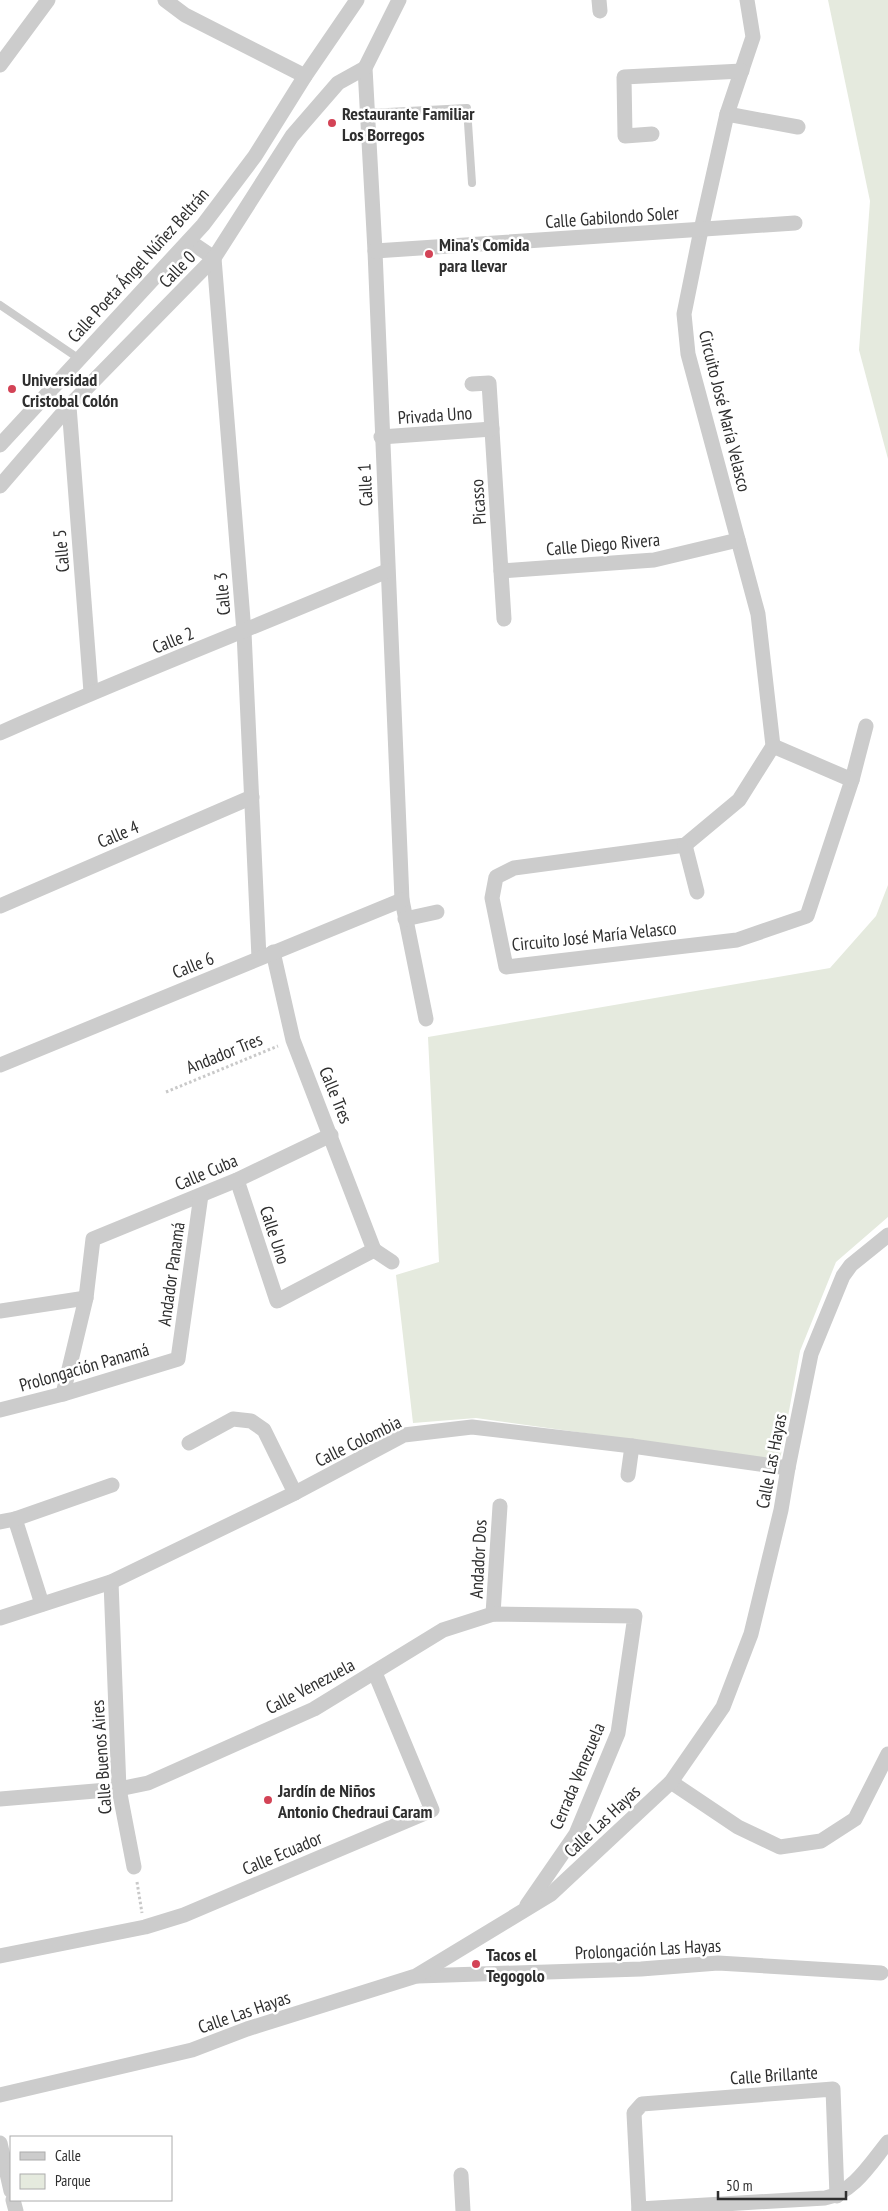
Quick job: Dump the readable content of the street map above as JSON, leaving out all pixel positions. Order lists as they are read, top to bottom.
{
  "streets": {
    "street": [
      "Calle Gabilondo Soler",
      "Calle Poeta Ángel Núñez Beltrán",
      "Calle 0",
      "Circuito José María Velasco",
      "Privada Uno",
      "Calle 1",
      "Picasso",
      "Calle Diego Rivera",
      "Calle 5",
      "Calle 3",
      "Calle 2",
      "Calle 4",
      "Calle 6",
      "Calle Tres",
      "Calle Cuba",
      "Calle Uno",
      "Andador Panamá",
      "Prolongación Panamá",
      "Calle Colombia",
      "Calle Las Hayas",
      "Andador Dos",
      "Calle Venezuela",
      "Calle Buenos Aires",
      "Cerrada Venezuela",
      "Calle Ecuador",
      "Prolongación Las Hayas",
      "Calle Brillante"
    ],
    "path": ["Andador Tres"]
  },
  "crossings": [
    ["Calle Gabilondo Soler", "Circuito José María Velasco"],
    ["Calle Gabilondo Soler", "Calle 1"],
    ["Calle 0", "Calle 1"],
    ["Calle 0", "Calle 5"],
    ["Calle 0", "Calle 3"],
    ["Circuito José María Velasco", "Calle Diego Rivera"],
    ["Privada Uno", "Calle 1"],
    ["Privada Uno", "Picasso"],
    ["Calle 1", "Calle 2"],
    ["Calle 1", "Calle 6"],
    ["Picasso", "Calle Diego Rivera"],
    ["Calle 5", "Calle 2"],
    ["Calle 3", "Calle 2"],
    ["Calle 3", "Calle 4"],
    ["Calle 3", "Calle 6"],
    ["Calle 3", "Calle Tres"],
    ["Calle 6", "Calle Tres"],
    ["Andador Tres", "Calle Tres"],
    ["Calle Tres", "Calle Cuba"],
    ["Calle Tres", "Calle Uno"],
    ["Calle Cuba", "Calle Uno"],
    ["Calle Cuba", "Andador Panamá"],
    ["Andador Panamá", "Prolongación Panamá"],
    ["Calle Colombia", "Calle Las Hayas"],
    ["Calle Colombia", "Calle Buenos Aires"],
    ["Calle Las Hayas", "Cerrada Venezuela"],
    ["Calle Las Hayas", "Prolongación Las Hayas"],
    ["Andador Dos", "Calle Venezuela"],
    ["Calle Venezuela", "Calle Buenos Aires"],
    ["Calle Venezuela", "Cerrada Venezuela"],
    ["Calle Venezuela", "Calle Ecuador"]
  ],
  "places": [
    "Restaurante Familiar Los Borregos",
    "Mina's Comida para llevar",
    "Universidad Cristobal Colón",
    "Jardín de Niños Antonio Chedraui Caram",
    "Tacos el Tegogolo"
  ],
  "legend": ["Calle", "Parque"],
  "scale_bar": "50 m"
}
